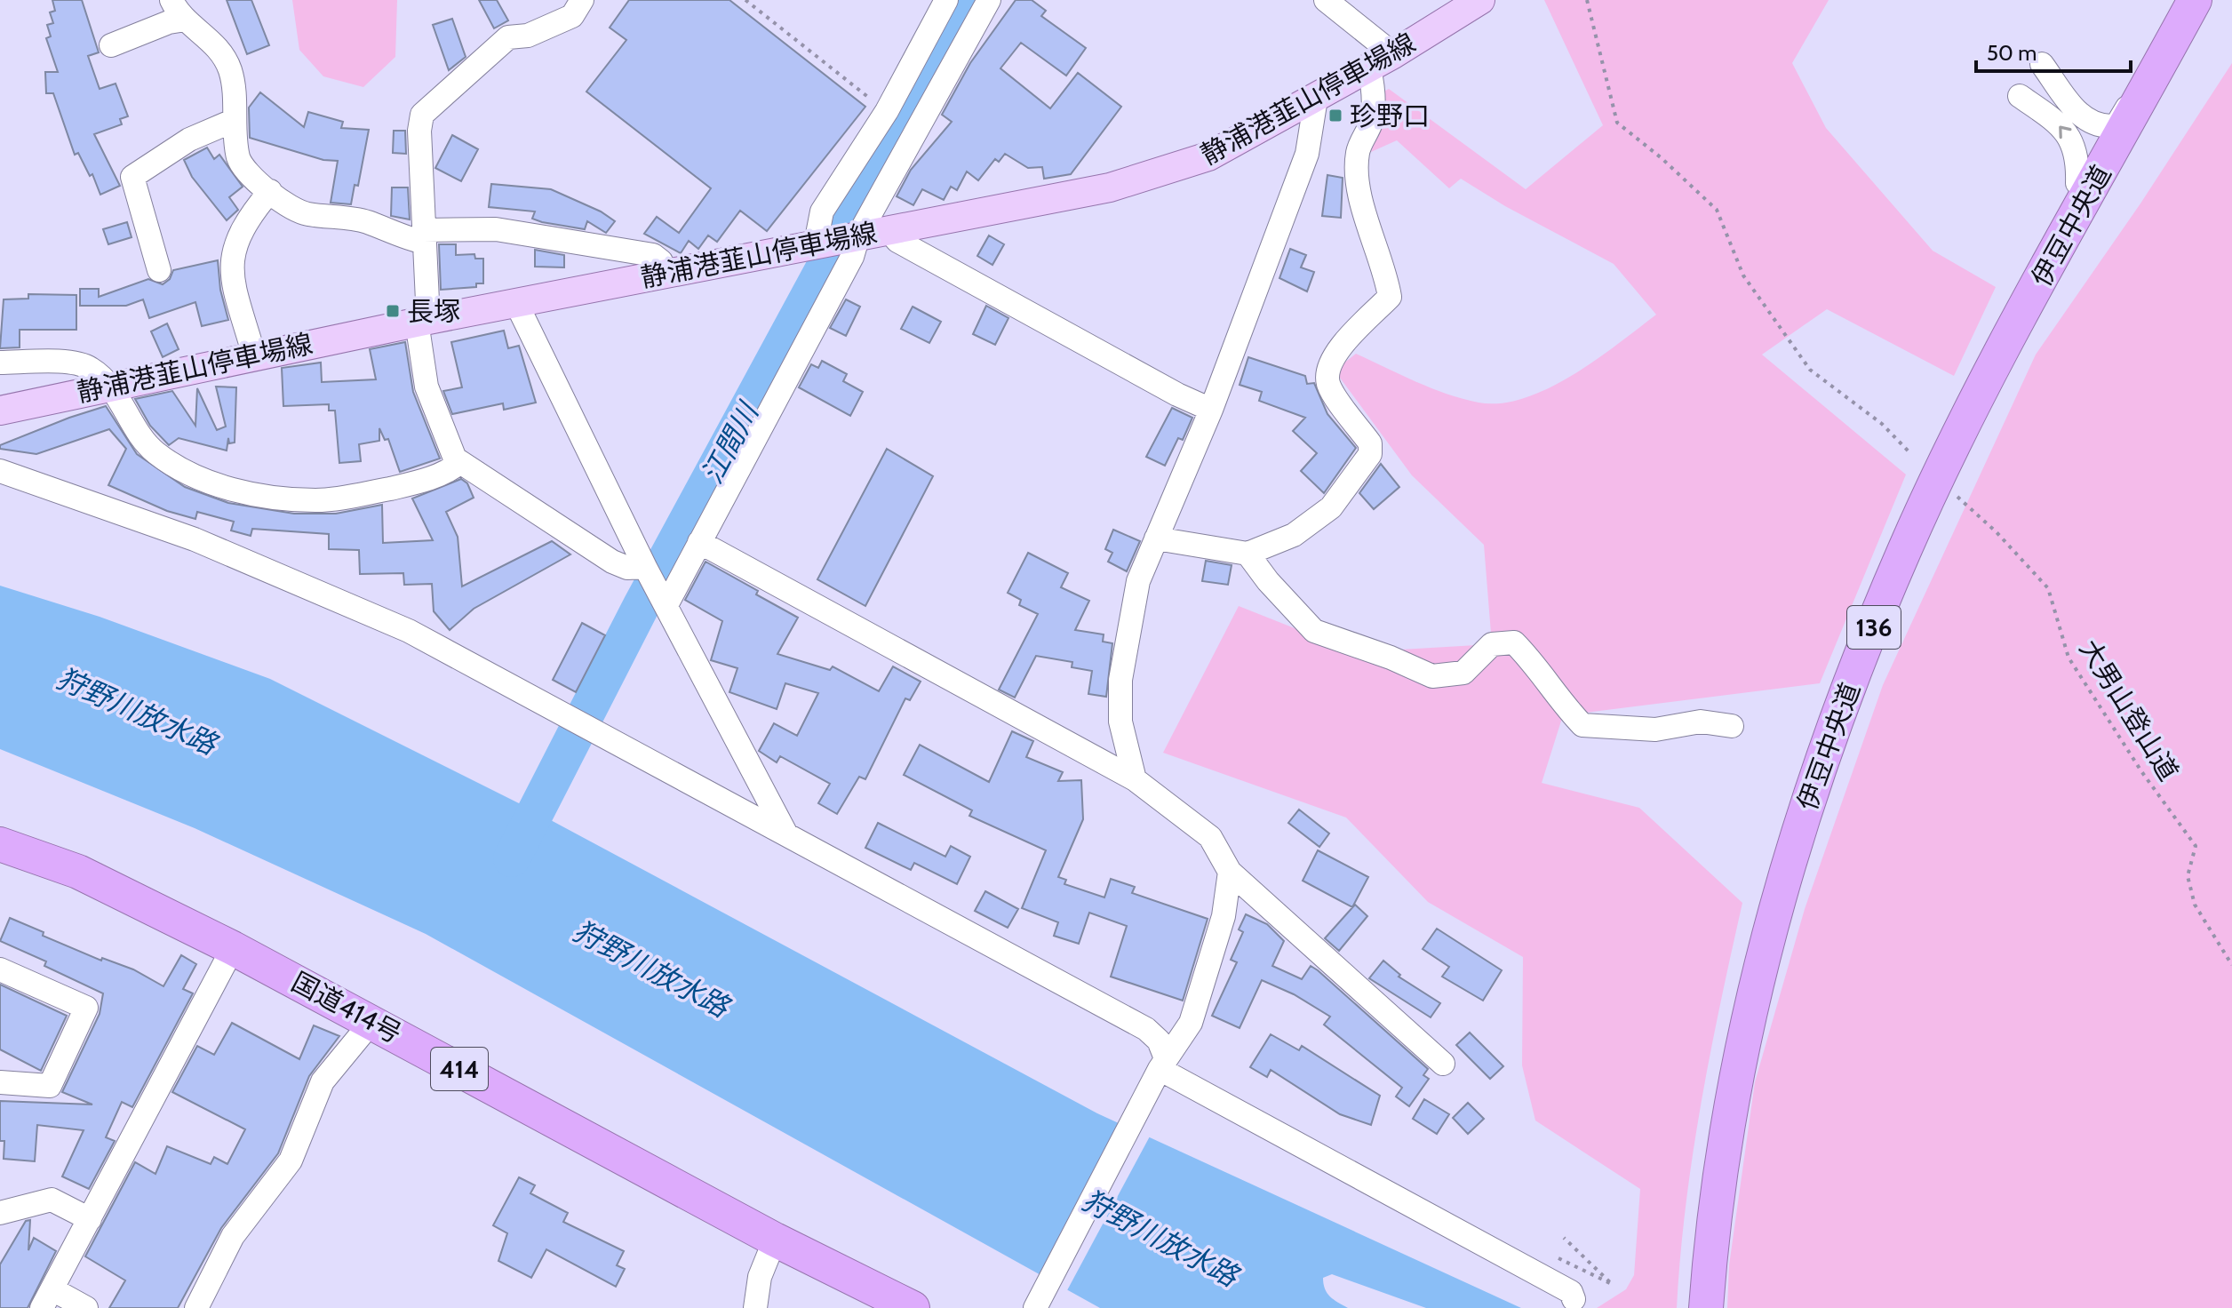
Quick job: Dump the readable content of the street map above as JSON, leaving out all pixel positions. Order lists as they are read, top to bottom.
{
  "streets": {
    "highway": [
      "伊豆中央道",
      "136",
      "国道414号",
      "414"
    ],
    "main road": ["静浦港韮山停車場線"],
    "path": ["大男山登山道"]
  },
  "water": ["江間川", "狩野川放水路"],
  "places": {
    "transit": ["珍野口", "長塚"]
  },
  "scale_bar": "50 m"
}
